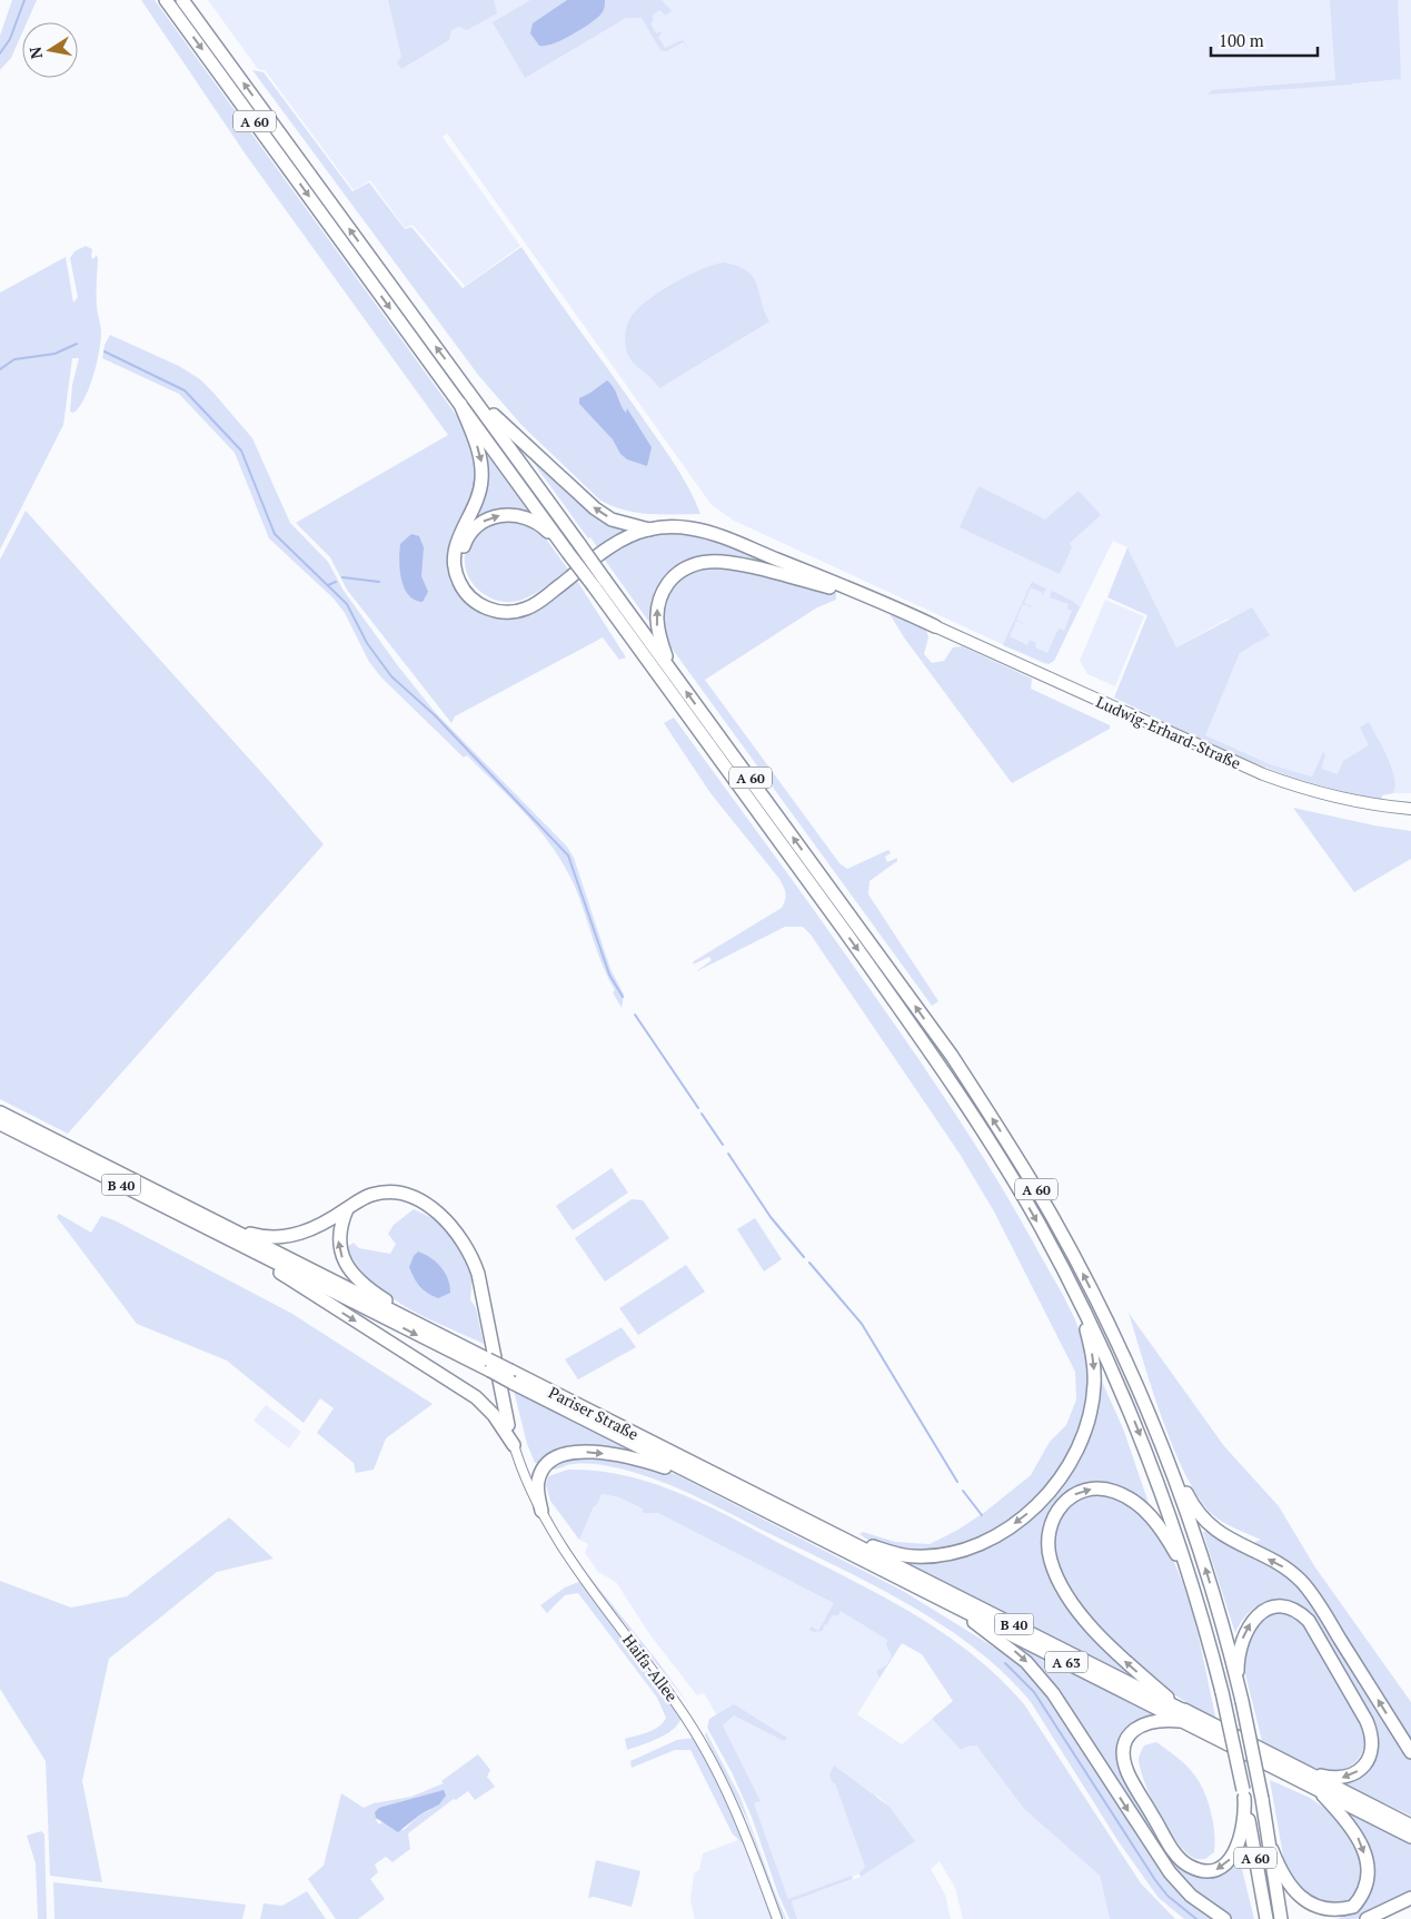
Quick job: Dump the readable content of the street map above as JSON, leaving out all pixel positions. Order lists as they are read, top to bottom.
{
  "streets": {
    "highway": [
      "A 60",
      "B 40",
      "Pariser Straße",
      "A 63"
    ],
    "main road": ["Ludwig-Erhard-Straße"],
    "street": ["Haifa-Allee"]
  },
  "crossings": [
    ["Pariser Straße", "A 63"]
  ],
  "scale_bar": "100 m",
  "north": "left"
}
